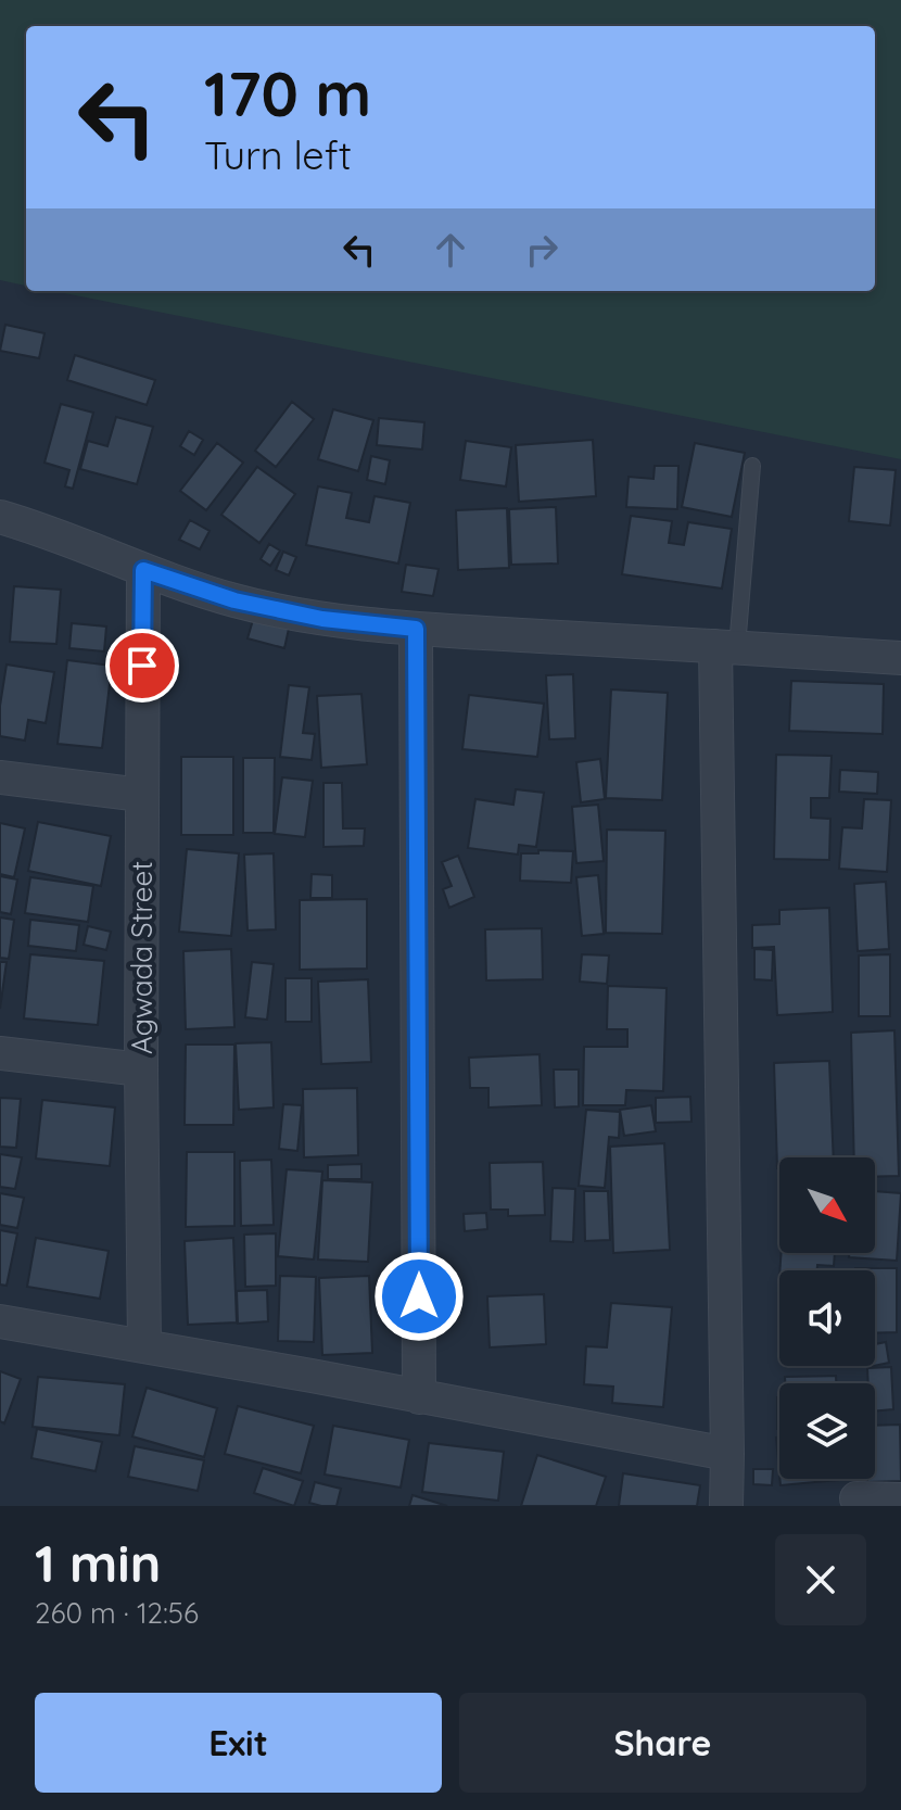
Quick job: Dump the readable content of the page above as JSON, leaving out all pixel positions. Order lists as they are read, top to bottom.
{
  "streets": {
    "street": ["Agwada Street"]
  },
  "north": "bottom right",
  "page": {
    "turn": ["170 m", "Turn left"],
    "heading": ["1 min", "260 m · 12:56"],
    "buttons": ["Exit", "Share"]
  }
}
